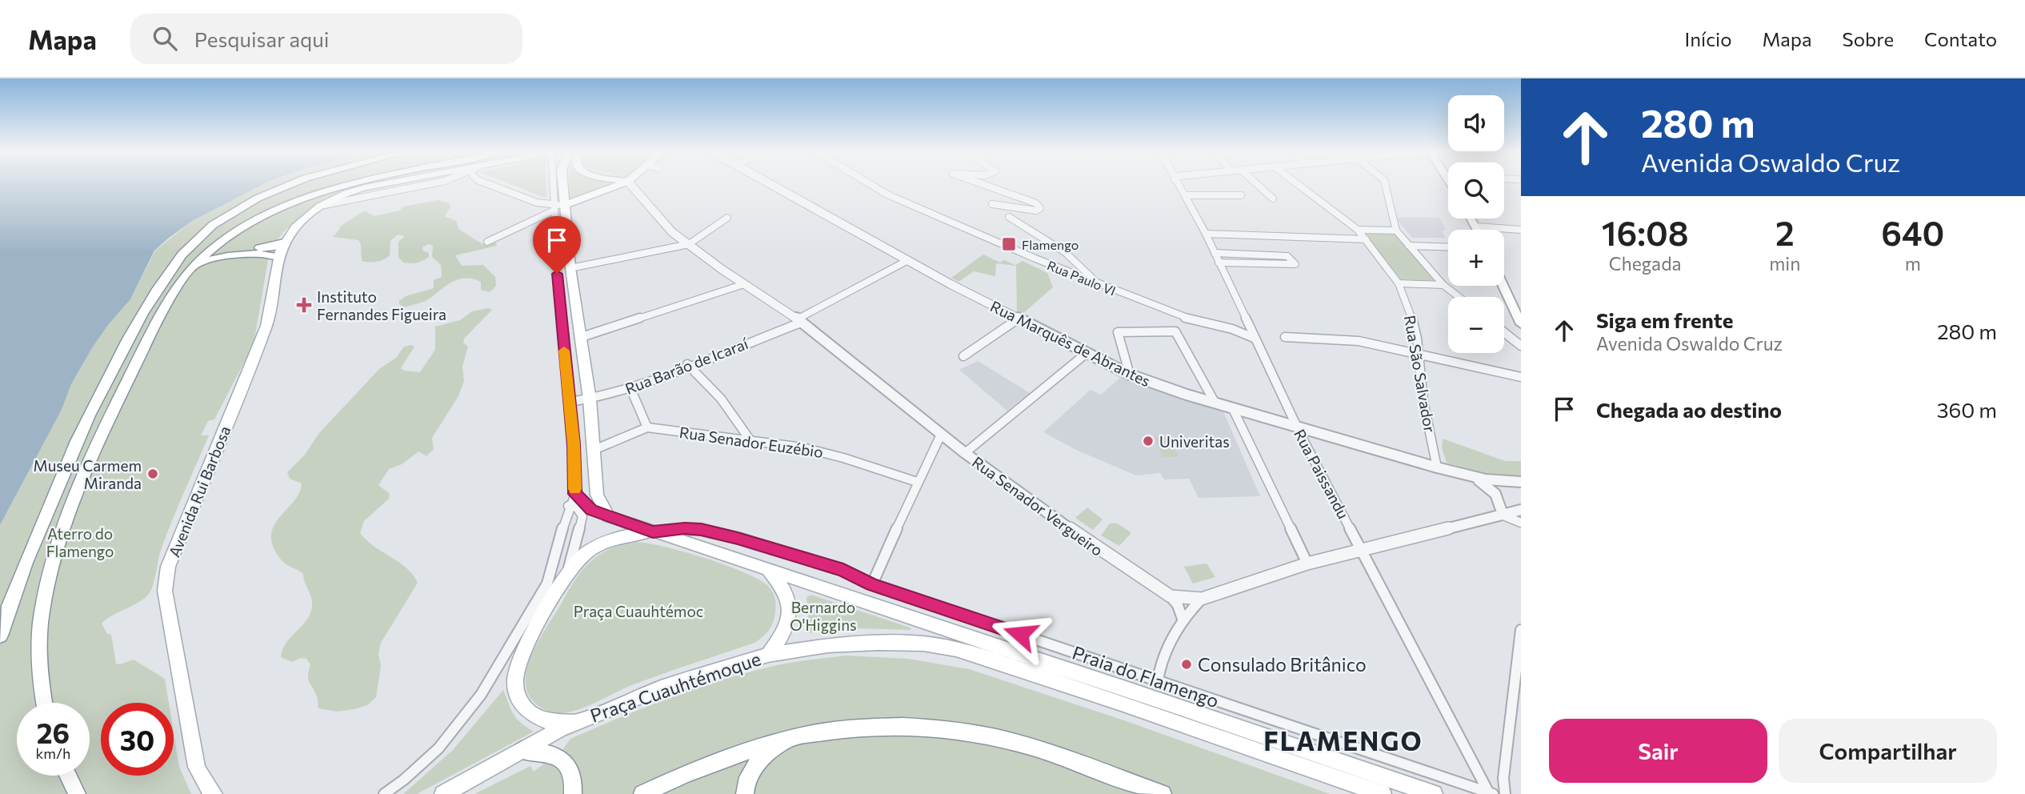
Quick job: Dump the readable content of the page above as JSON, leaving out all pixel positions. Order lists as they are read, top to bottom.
{
  "streets": {
    "main road": ["Avenida Rui Barbosa", "Praia do Flamengo", "Praça Cuauhtémoque"],
    "street": [
      "Rua Paulo VI",
      "Rua Marquês de Abrantes",
      "Rua Barão de Icaraí",
      "Rua São Salvador",
      "Rua Senador Euzébio",
      "Rua Paissandu",
      "Rua Senador Vergueiro"
    ]
  },
  "crossings": [
    ["Rua Paulo VI", "Rua Paissandu"],
    ["Rua Marquês de Abrantes", "Rua Barão de Icaraí"],
    ["Rua Marquês de Abrantes", "Rua São Salvador"],
    ["Rua Marquês de Abrantes", "Rua Paissandu"],
    ["Rua Barão de Icaraí", "Rua Senador Vergueiro"],
    ["Rua Paissandu", "Rua Senador Vergueiro"],
    ["Rua Paissandu", "Praia do Flamengo"],
    ["Praia do Flamengo", "Praça Cuauhtémoque"]
  ],
  "districts": ["FLAMENGO"],
  "parks": ["Aterro do Flamengo", "Bernardo O'Higgins", "Praça Cuauhtémoc"],
  "places": {
    "transit": ["Flamengo"],
    "health": ["Instituto Fernandes Figueira"],
    "other": ["Univeritas", "Museu Carmem Miranda", "Consulado Britânico"]
  },
  "page": {
    "header": "Mapa",
    "search": "Pesquisar aqui",
    "nav": [
      "Início",
      "Mapa",
      "Sobre",
      "Contato"
    ],
    "turn": ["280 m", "Avenida Oswaldo Cruz"],
    "map_buttons": ["+", "−"],
    "eta": [
      "16:08",
      "Chegada",
      "2",
      "min",
      "640",
      "m"
    ],
    "list": [
      {
        "name": "Siga em frente",
        "note": "Avenida Oswaldo Cruz",
        "value": "280 m"
      },
      {
        "name": "Chegada ao destino",
        "value": "360 m"
      }
    ],
    "speed": "26 km/h",
    "limit": "30",
    "buttons": ["Sair", "Compartilhar"]
  }
}
